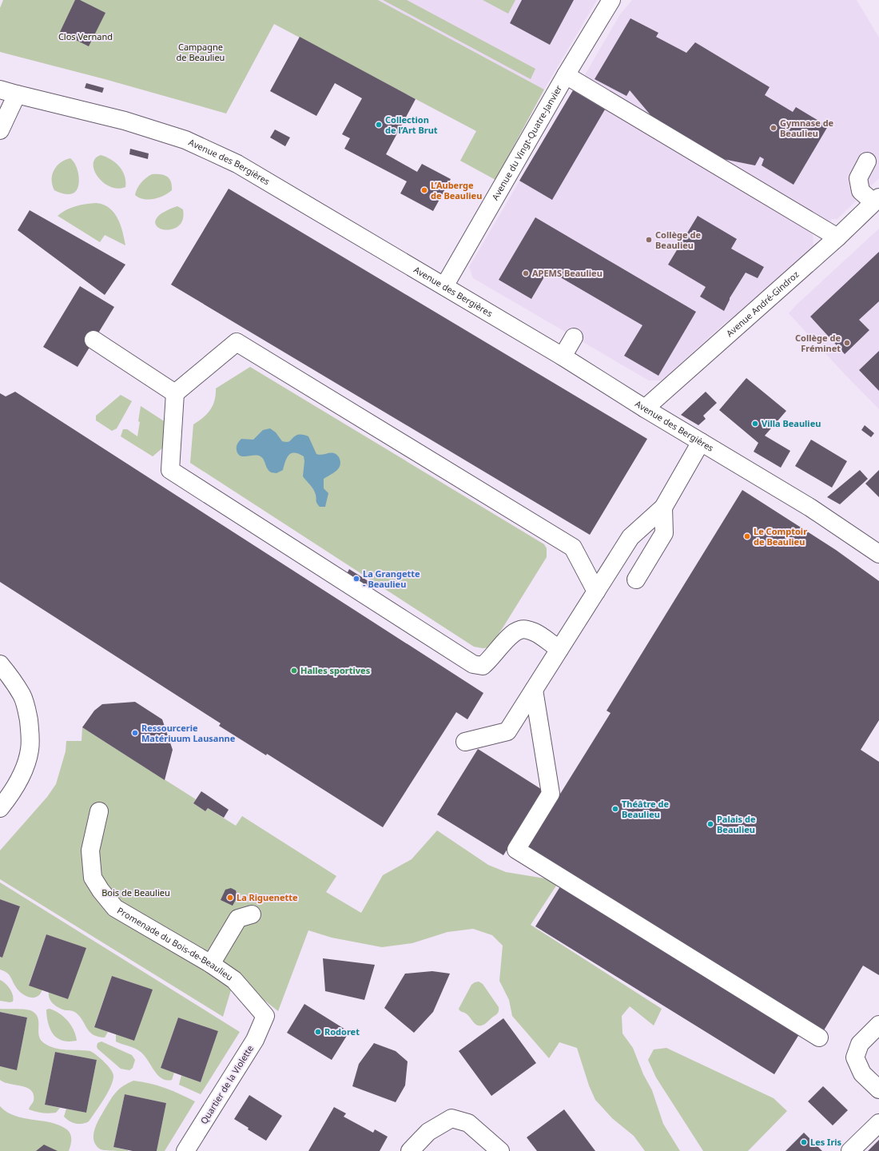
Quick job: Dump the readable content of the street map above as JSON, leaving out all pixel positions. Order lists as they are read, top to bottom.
{
  "streets": {
    "street": [
      "Avenue du Vingt-Quatre-Janvier",
      "Avenue des Bergières",
      "Avenue André-Gindroz",
      "Promenade du Bois-de-Beaulieu",
      "Quartier de la Violette"
    ]
  },
  "crossings": [
    ["Avenue du Vingt-Quatre-Janvier", "Avenue des Bergières"],
    ["Avenue des Bergières", "Avenue André-Gindroz"],
    ["Promenade du Bois-de-Beaulieu", "Quartier de la Violette"]
  ],
  "parks": ["Clos Vernand", "Campagne de Beaulieu", "Bois de Beaulieu"],
  "places": [
    "Collection de l’Art Brut",
    "Gymnase de Beaulieu",
    "L’Auberge de Beaulieu",
    "Collège de Beaulieu",
    "APEMS Beaulieu",
    "Collège de Fréminet",
    "Villa Beaulieu",
    "Le Comptoir de Beaulieu",
    "La Grangette - Beaulieu",
    "Halles sportives",
    "Ressourcerie Matériuum Lausanne",
    "Théâtre de Beaulieu",
    "Palais de Beaulieu",
    "La Riguenette",
    "Rodoret",
    "Les Iris"
  ]
}
